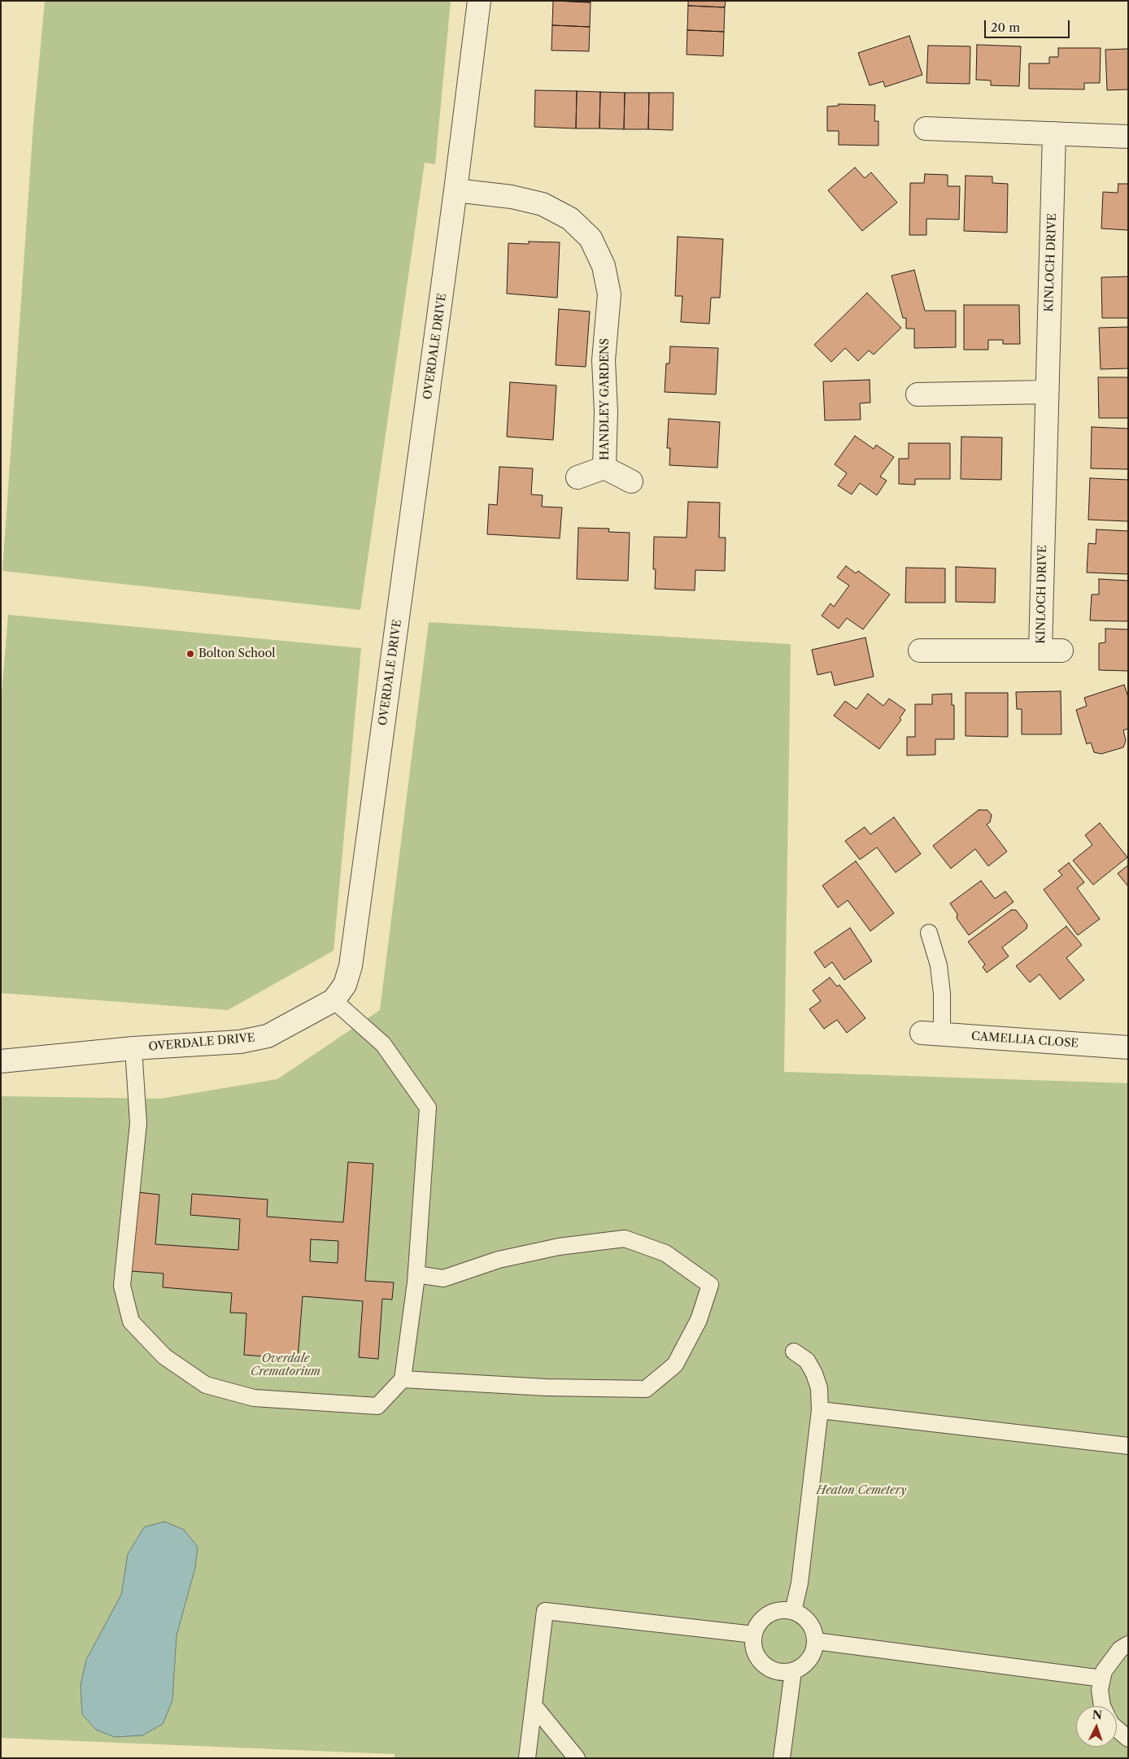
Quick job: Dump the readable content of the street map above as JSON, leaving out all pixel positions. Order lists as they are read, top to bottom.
{
  "streets": {
    "street": [
      "KINLOCH DRIVE",
      "OVERDALE DRIVE",
      "HANDLEY GARDENS",
      "CAMELLIA CLOSE"
    ]
  },
  "crossings": [
    ["OVERDALE DRIVE", "HANDLEY GARDENS"]
  ],
  "parks": ["Overdale Crematorium", "Heaton Cemetery"],
  "places": ["Bolton School"],
  "scale_bar": "20 m",
  "north": "top"
}
